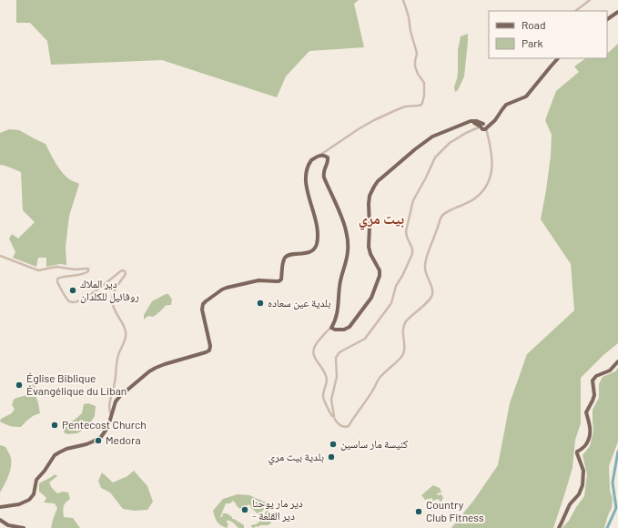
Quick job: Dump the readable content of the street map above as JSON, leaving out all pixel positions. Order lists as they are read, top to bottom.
{
  "districts": ["بيت مري"],
  "places": [
    "دير الملاك روفائيل للكلدان",
    "بلدية عين سعاده",
    "Église Biblique Évangélique du Liban",
    "Pentecost Church",
    "Medora",
    "كنيسة مار ساسين",
    "بلدية بيت مري",
    "دير مار يوحنا - دير القلعة",
    "Country Club Fitness"
  ],
  "legend": ["Road", "Park"]
}
